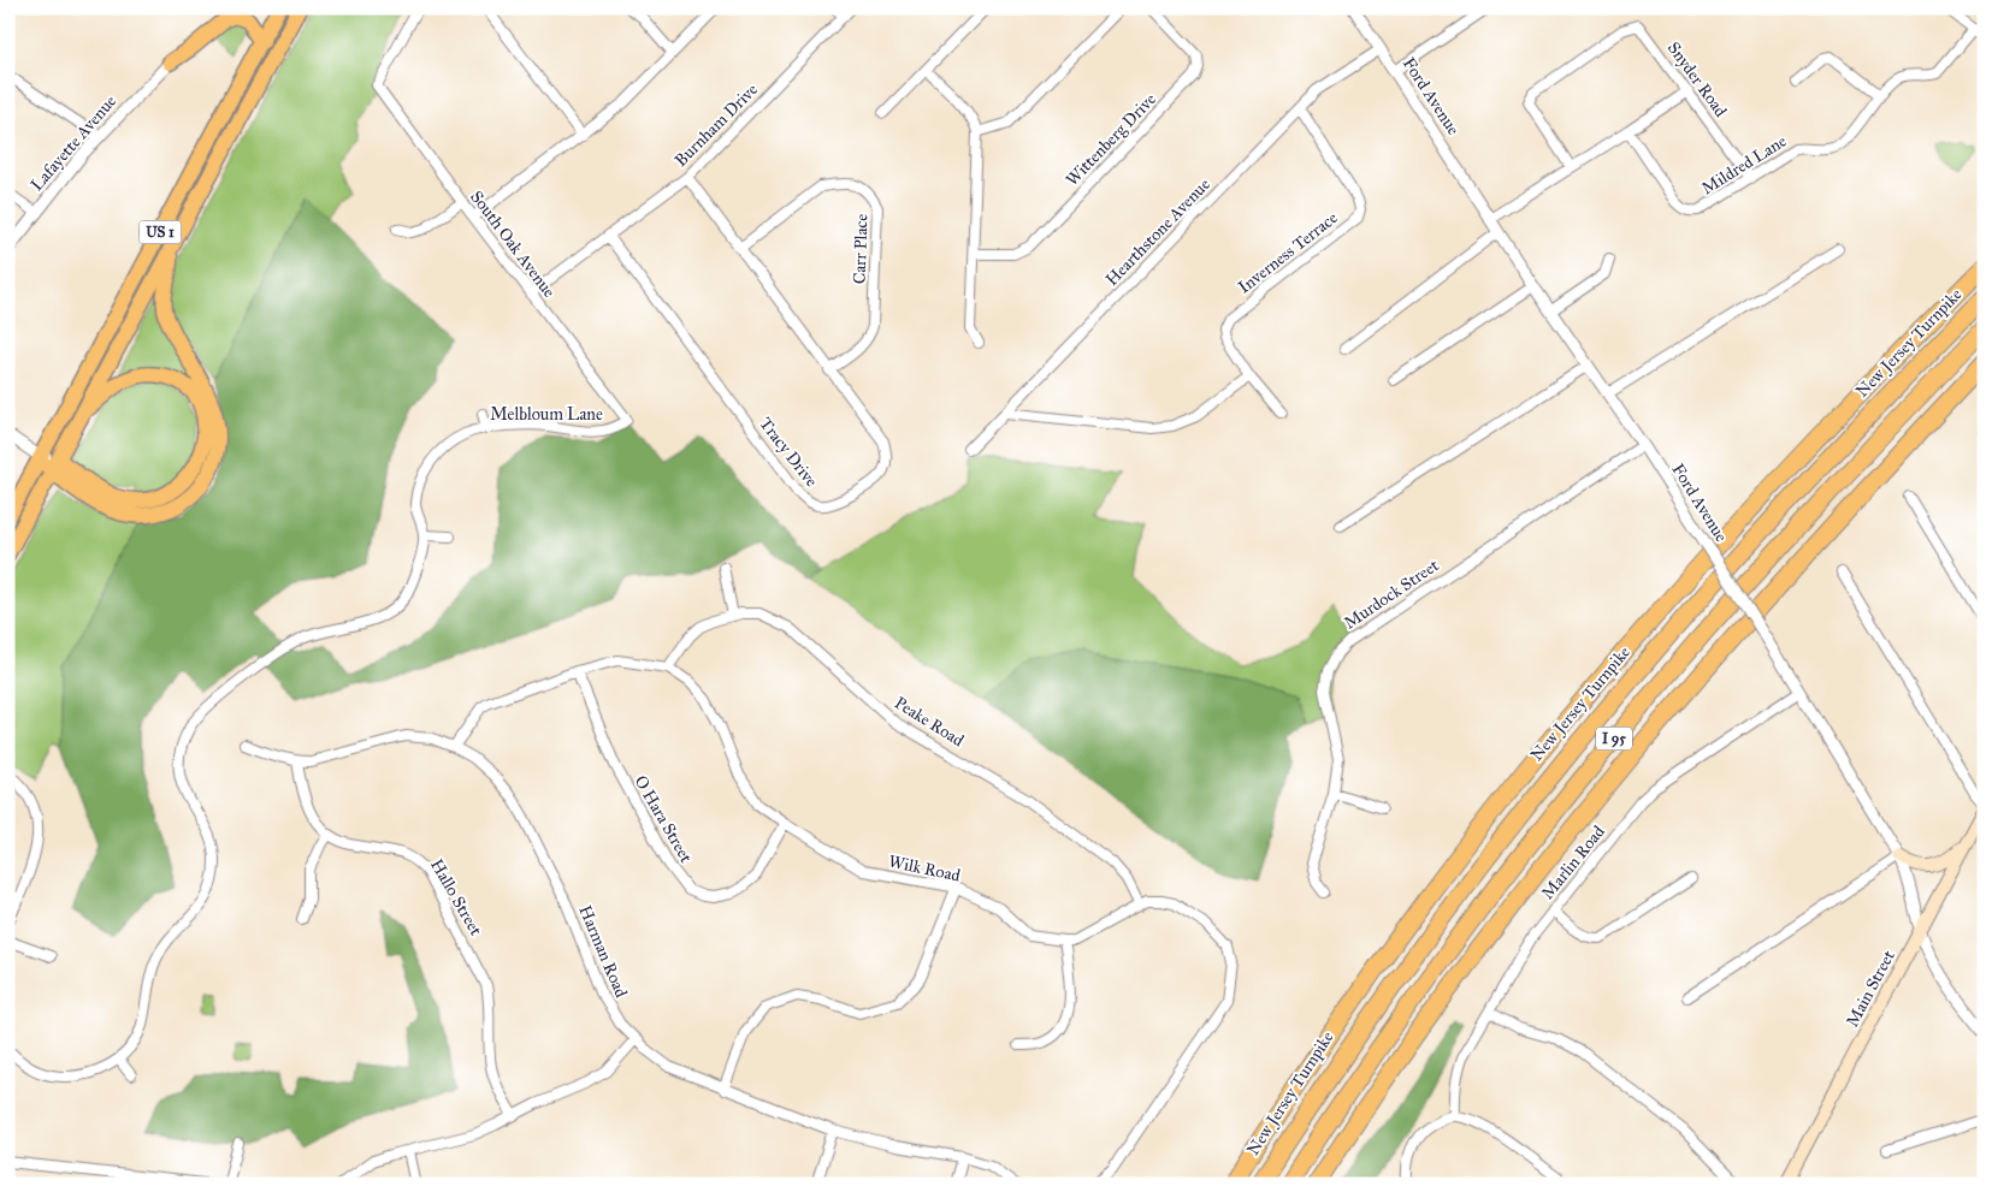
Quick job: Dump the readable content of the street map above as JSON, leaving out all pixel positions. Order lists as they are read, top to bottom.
{
  "streets": {
    "highway": ["US 1", "New Jersey Turnpike", "I 95"],
    "main road": ["Main Street"],
    "street": [
      "Snyder Road",
      "Ford Avenue",
      "Burnham Drive",
      "Wittenberg Drive",
      "Lafayette Avenue",
      "Mildred Lane",
      "Hearthstone Avenue",
      "South Oak Avenue",
      "Carr Place",
      "Inverness Terrace",
      "Melbloum Lane",
      "Tracy Drive",
      "Murdock Street",
      "Peake Road",
      "O Hara Street",
      "Marlin Road",
      "Wilk Road",
      "Hallo Street",
      "Harman Road"
    ]
  },
  "crossings": [
    ["Snyder Road", "Mildred Lane"],
    ["Ford Avenue", "Hearthstone Avenue"],
    ["Ford Avenue", "Murdock Street"],
    ["Ford Avenue", "Marlin Road"],
    ["Ford Avenue", "Main Street"],
    ["Burnham Drive", "South Oak Avenue"],
    ["Burnham Drive", "Tracy Drive"],
    ["Hearthstone Avenue", "Inverness Terrace"],
    ["South Oak Avenue", "Melbloum Lane"],
    ["Carr Place", "Tracy Drive"],
    ["Peake Road", "Wilk Road"],
    ["O Hara Street", "Wilk Road"],
    ["Wilk Road", "Harman Road"],
    ["Hallo Street", "Harman Road"]
  ]
}
